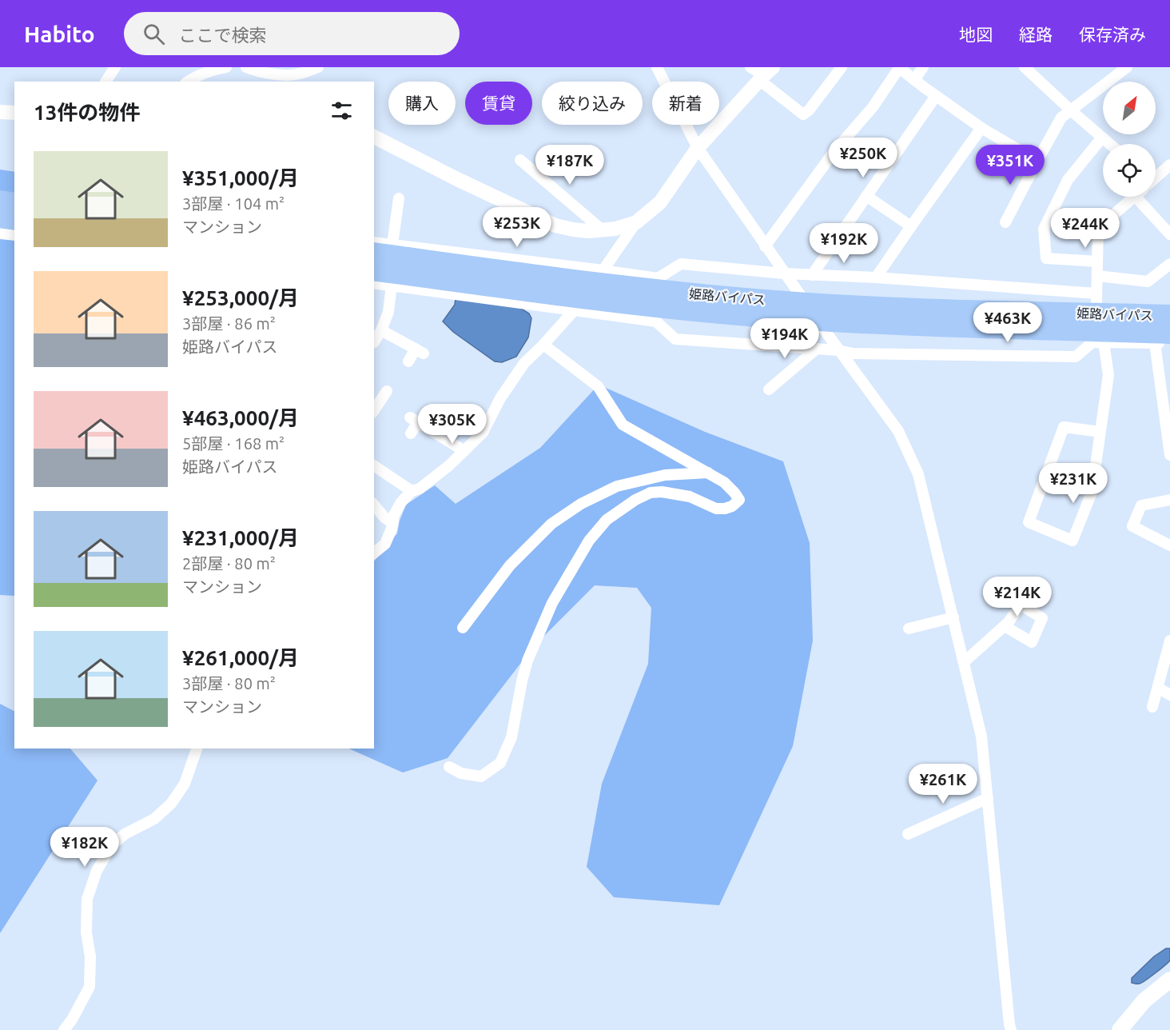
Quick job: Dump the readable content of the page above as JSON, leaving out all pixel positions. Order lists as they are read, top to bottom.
{
  "streets": {
    "highway": ["姫路バイパス"]
  },
  "north": "top right",
  "page": {
    "header": "Habito",
    "search": "ここで検索",
    "nav": ["地図", "経路", "保存済み"],
    "chip": [
      "購入",
      "賃貸",
      "絞り込み",
      "新着"
    ],
    "heading": "13件の物件",
    "price": [
      "¥250K",
      "¥187K",
      "¥351K",
      "¥253K",
      "¥244K",
      "¥192K",
      "¥463K",
      "¥194K",
      "¥305K",
      "¥231K",
      "¥214K",
      "¥261K",
      "¥182K"
    ],
    "list": [
      {
        "name": "¥351,000/月",
        "note": "3部屋 · 104 m² · マンション"
      },
      {
        "name": "¥253,000/月",
        "note": "3部屋 · 86 m² · 姫路バイパス"
      },
      {
        "name": "¥463,000/月",
        "note": "5部屋 · 168 m² · 姫路バイパス"
      },
      {
        "name": "¥231,000/月",
        "note": "2部屋 · 80 m² · マンション"
      },
      {
        "name": "¥261,000/月",
        "note": "3部屋 · 80 m² · マンション"
      }
    ]
  }
}
